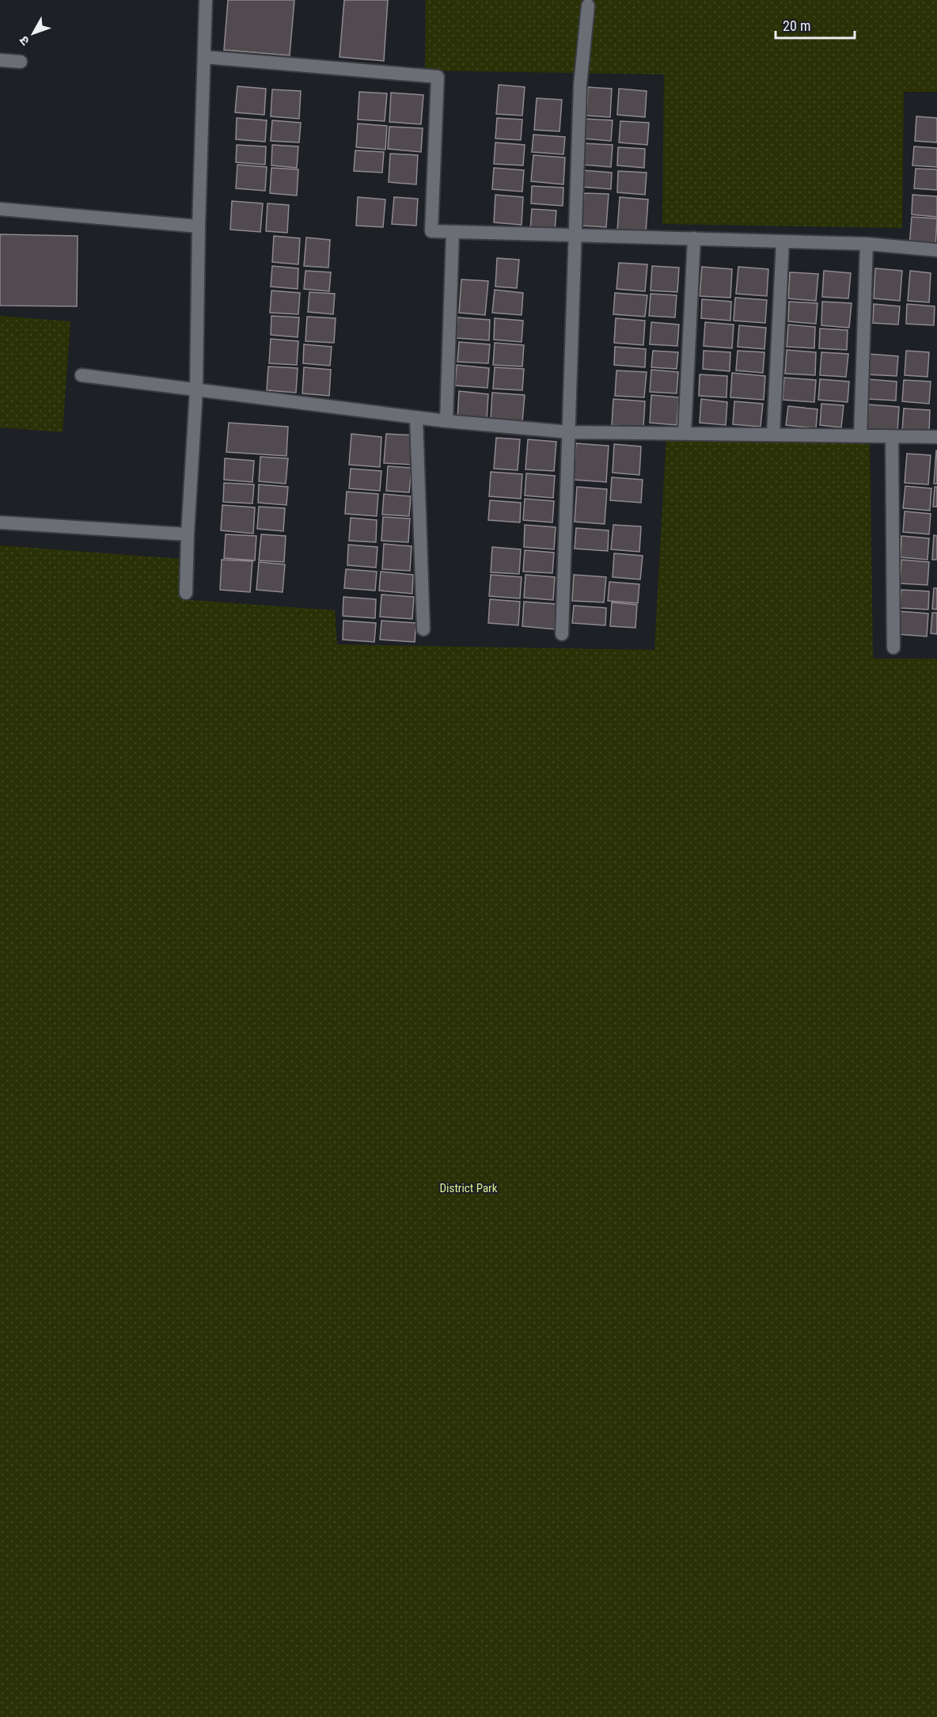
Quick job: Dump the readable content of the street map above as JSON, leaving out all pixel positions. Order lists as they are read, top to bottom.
{
  "parks": ["District Park"],
  "scale_bar": "20 m",
  "north": "bottom left"
}
